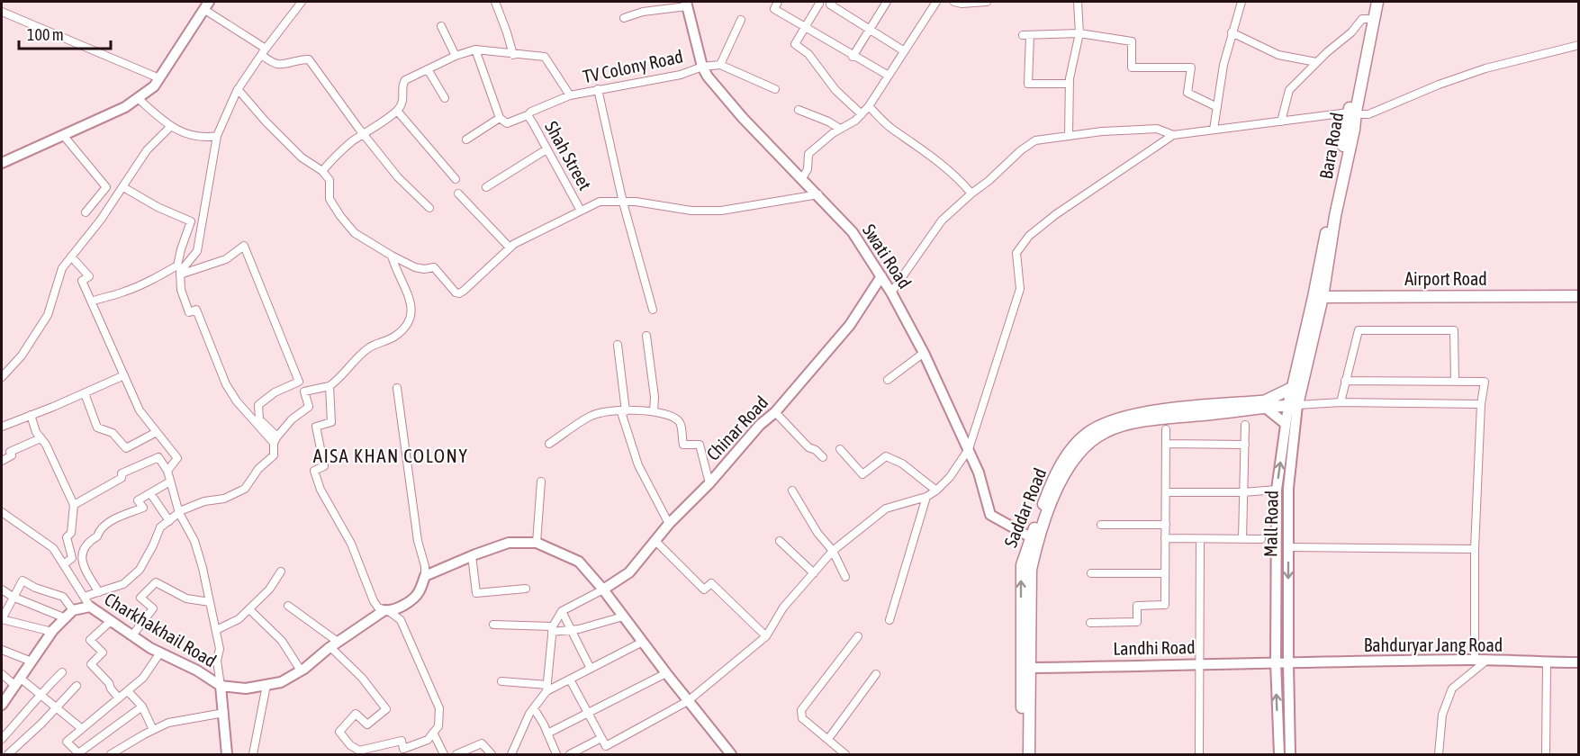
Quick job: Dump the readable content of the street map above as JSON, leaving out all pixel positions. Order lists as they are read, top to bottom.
{
  "streets": {
    "main road": ["Bara Road", "Airport Road", "Mall Road"],
    "street": [
      "TV Colony Road",
      "Shah Street",
      "Swati Road",
      "Chinar Road",
      "Charkhakhail Road",
      "Bahduryar Jang Road",
      "Landhi Road"
    ]
  },
  "crossings": [
    ["TV Colony Road", "Shah Street"],
    ["TV Colony Road", "Swati Road"],
    ["Bara Road", "Airport Road"],
    ["Bara Road", "Mall Road"],
    ["Swati Road", "Chinar Road"],
    ["Airport Road", "Mall Road"],
    ["Mall Road", "Bahduryar Jang Road"],
    ["Mall Road", "Landhi Road"],
    ["Bahduryar Jang Road", "Landhi Road"]
  ],
  "districts": ["AISA KHAN COLONY"],
  "scale_bar": "100 m"
}
